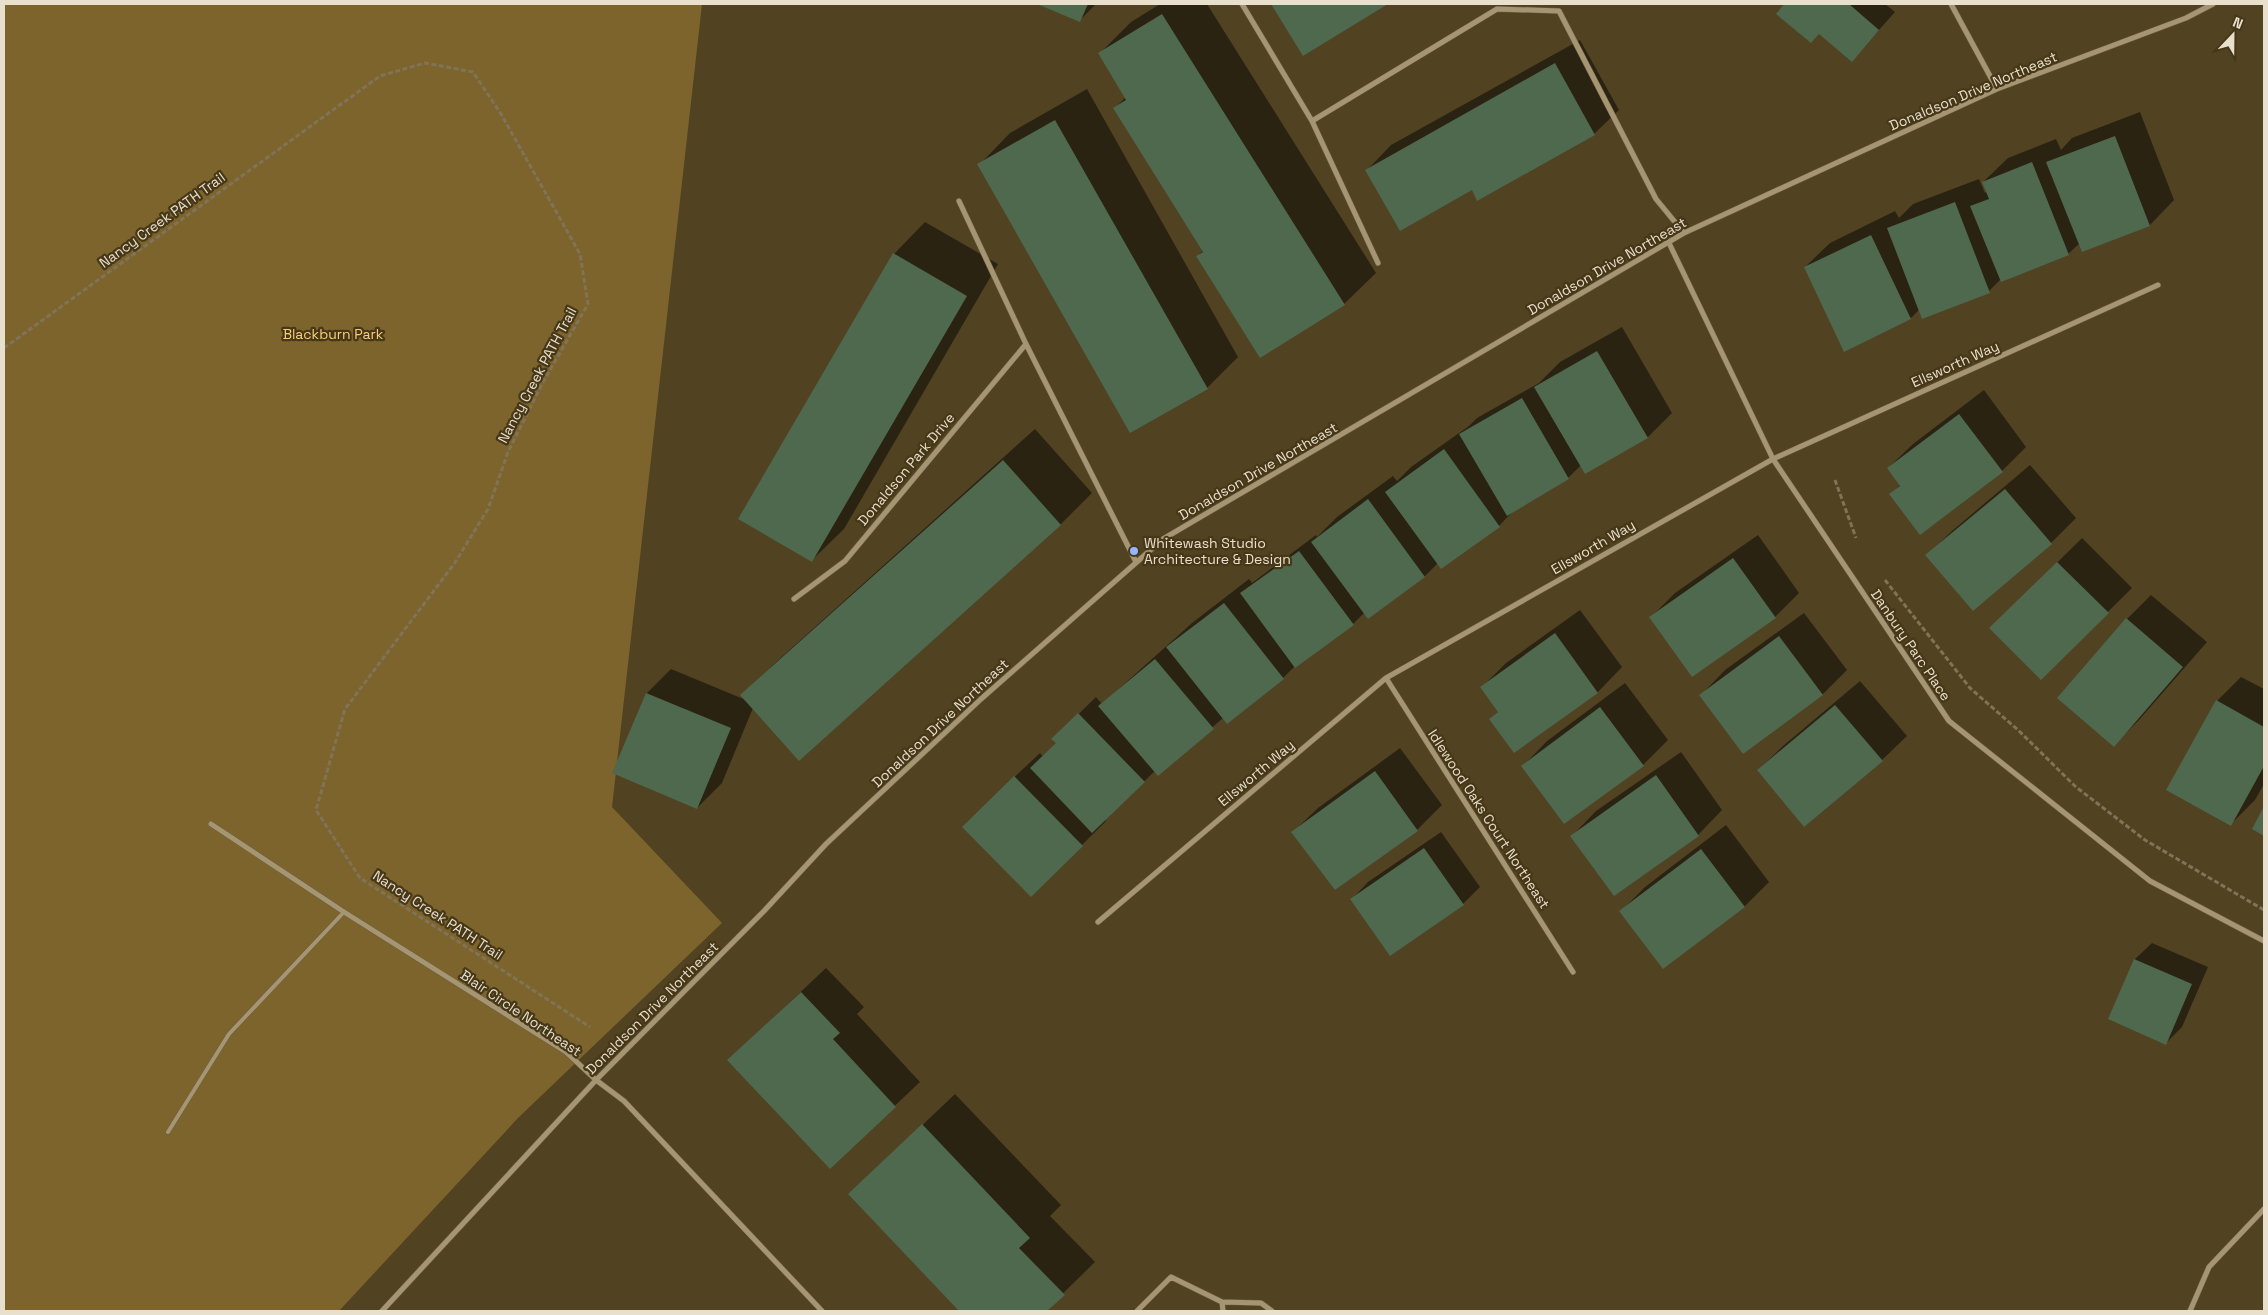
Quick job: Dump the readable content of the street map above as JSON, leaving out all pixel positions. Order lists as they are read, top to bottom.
{
  "streets": {
    "street": [
      "Donaldson Drive Northeast",
      "Ellsworth Way",
      "Donaldson Park Drive",
      "Danbury Parc Place",
      "Idlewood Oaks Court Northeast",
      "Blair Circle Northeast"
    ],
    "path": ["Nancy Creek PATH Trail"]
  },
  "crossings": [
    ["Donaldson Drive Northeast", "Danbury Parc Place"],
    ["Donaldson Drive Northeast", "Blair Circle Northeast"],
    ["Ellsworth Way", "Danbury Parc Place"],
    ["Ellsworth Way", "Idlewood Oaks Court Northeast"]
  ],
  "parks": ["Blackburn Park"],
  "places": ["Whitewash Studio Architecture & Design"],
  "north": "top"
}
